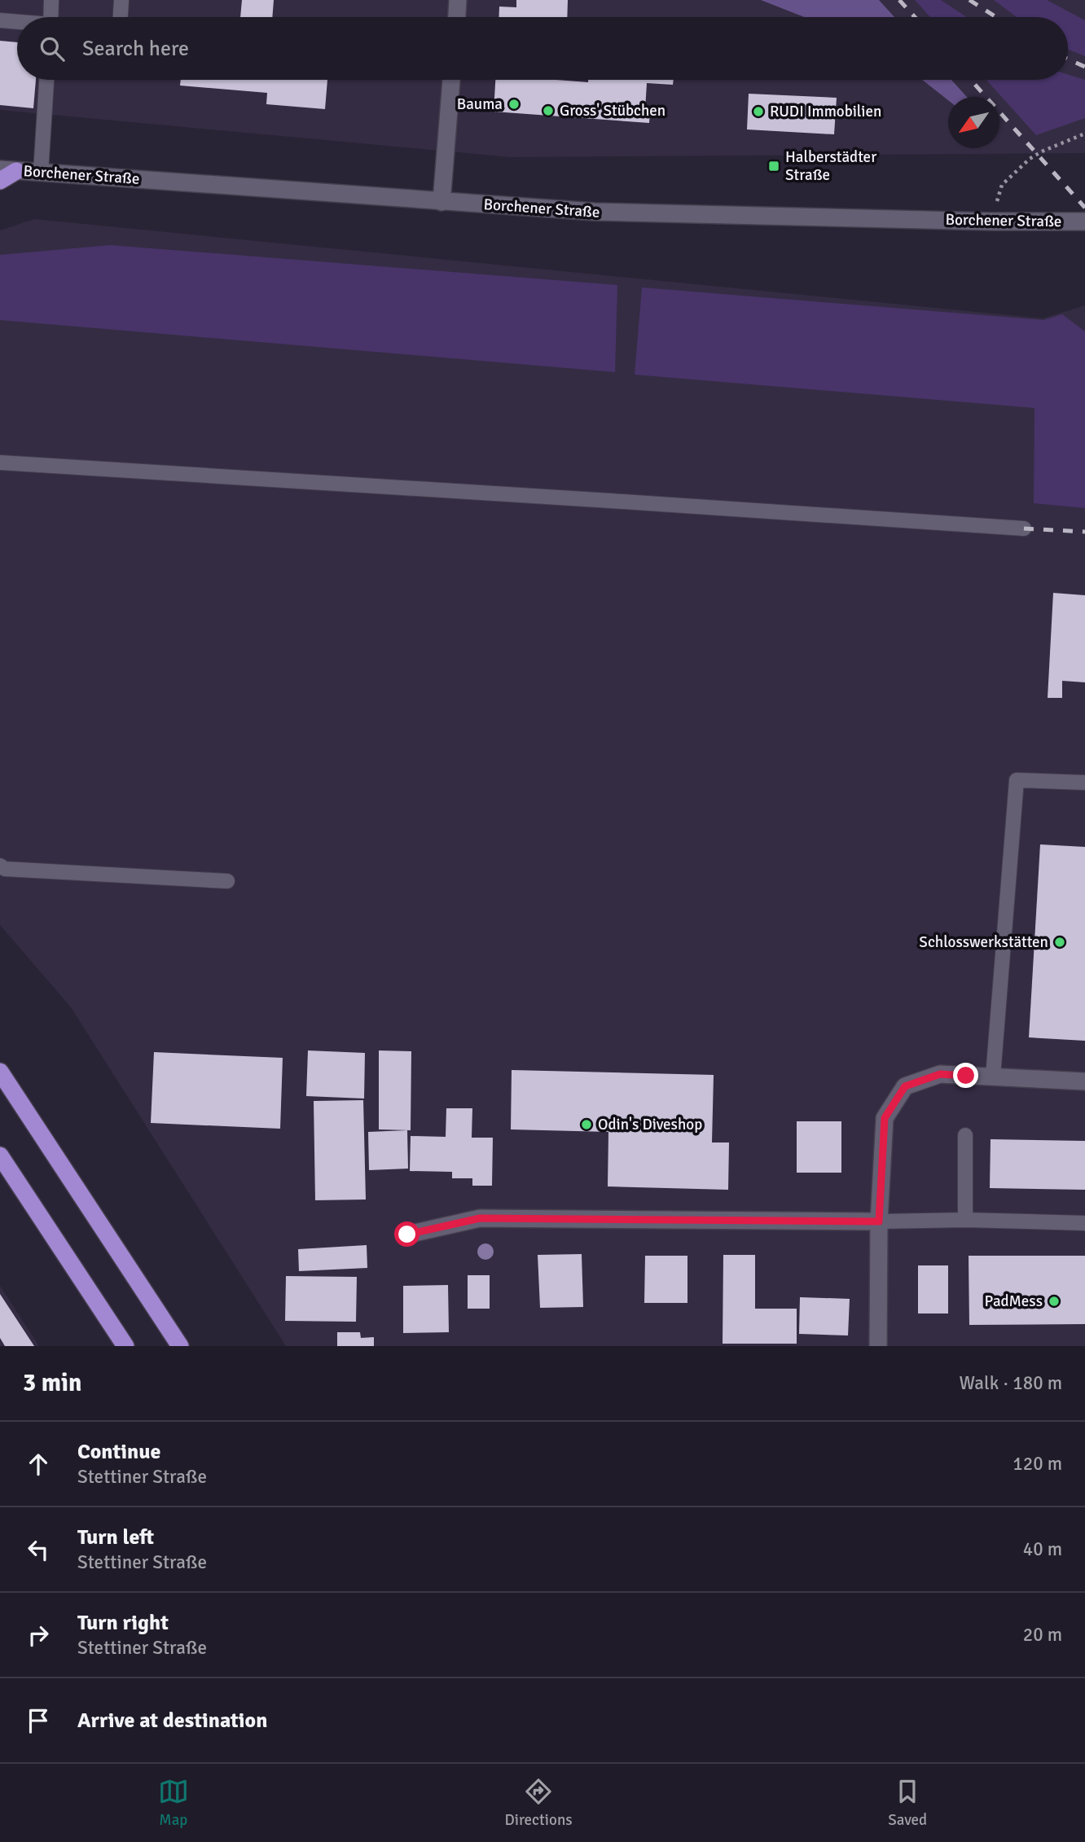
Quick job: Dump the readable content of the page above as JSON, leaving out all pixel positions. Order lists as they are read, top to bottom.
{
  "streets": {
    "street": ["Borchener Straße"]
  },
  "places": {
    "other": [
      "Bauma",
      "Gross' Stübchen",
      "RUDI Immobilien",
      "Schlosswerkstätten",
      "Odin's Diveshop",
      "PadMess"
    ],
    "transit": ["Halberstädter Straße"]
  },
  "north": "bottom left",
  "page": {
    "search": "Search here",
    "heading": ["3 min", "Walk · 180 m"],
    "list": [
      ["Continue", "Stettiner Straße", "120 m"],
      ["Turn left", "Stettiner Straße", "40 m"],
      ["Turn right", "Stettiner Straße", "20 m"],
      "Arrive at destination"
    ],
    "nav": ["Map", "Directions", "Saved"]
  }
}
